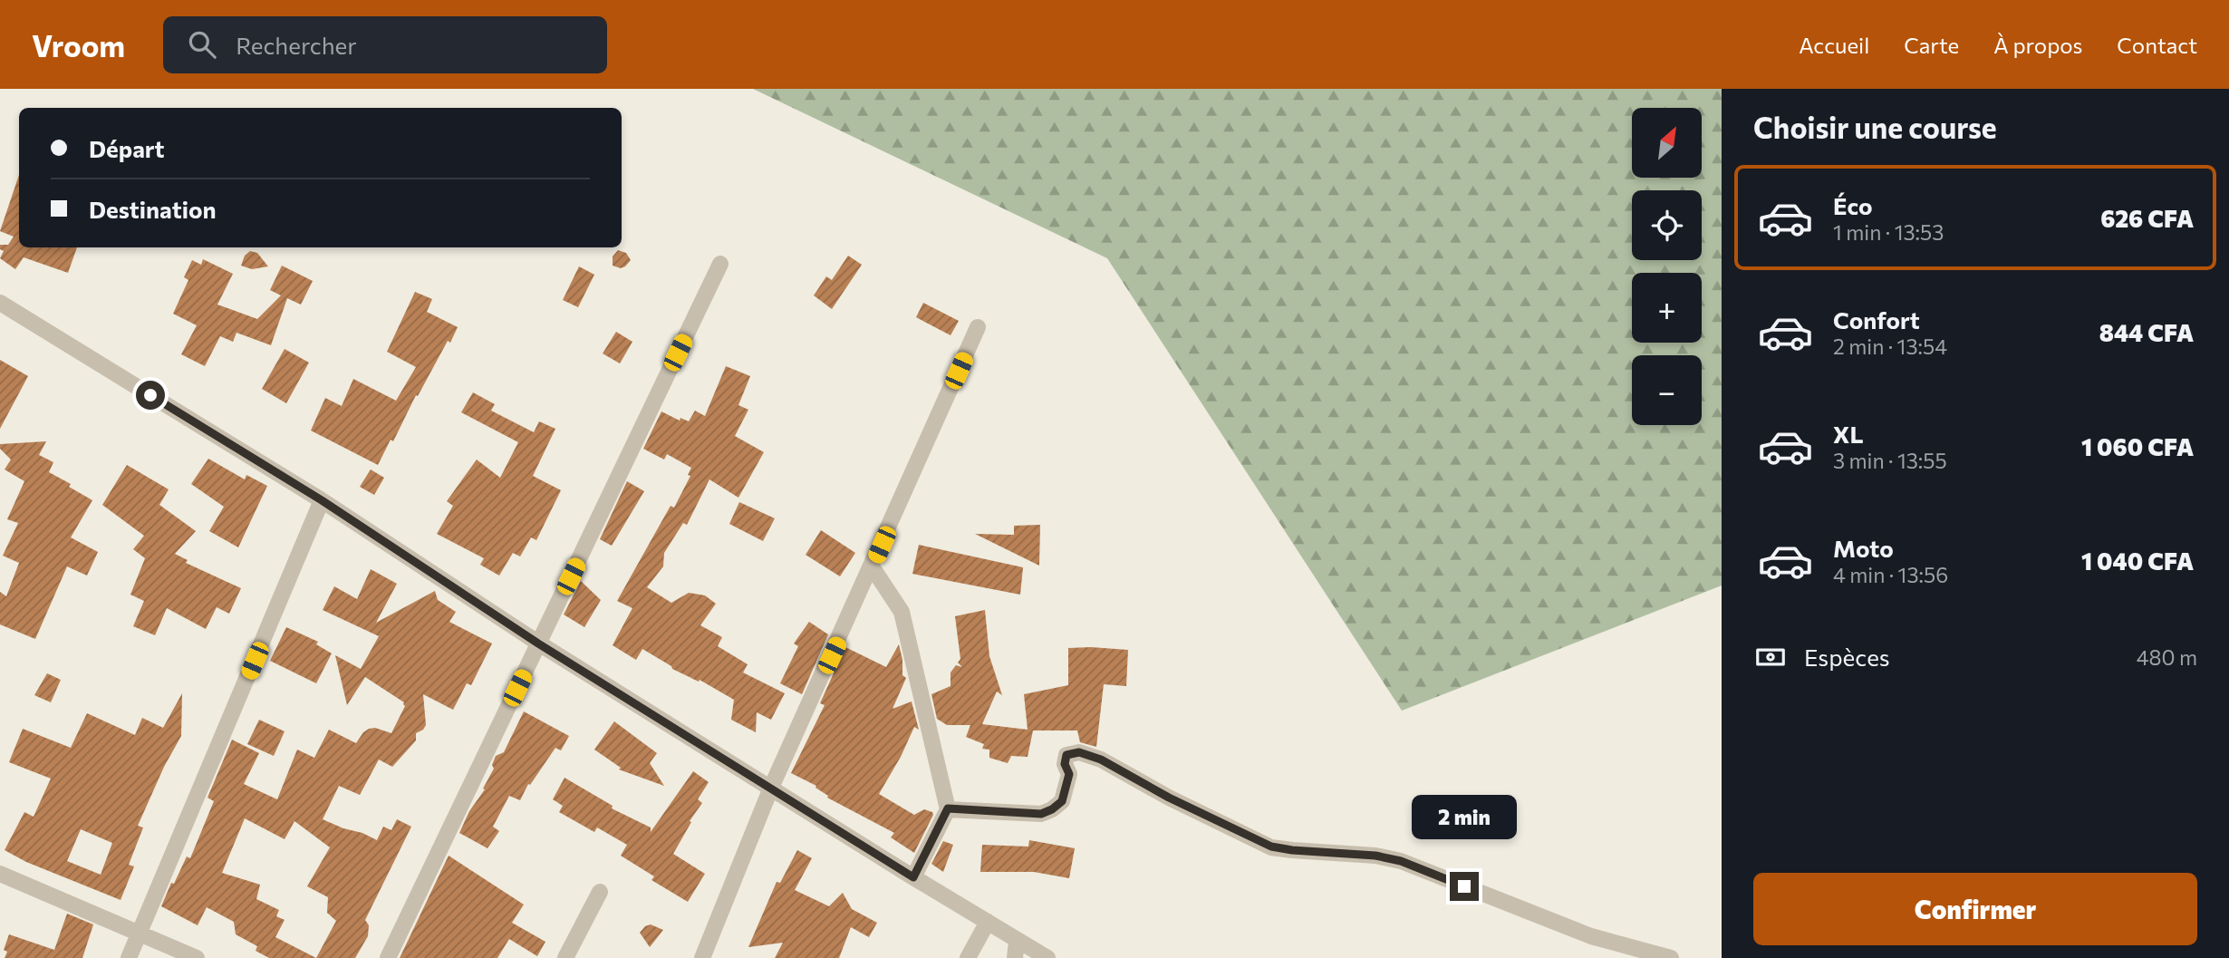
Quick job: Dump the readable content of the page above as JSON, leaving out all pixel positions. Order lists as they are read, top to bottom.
{
  "north": "top right",
  "page": {
    "header": "Vroom",
    "search": "Rechercher",
    "nav": [
      "Accueil",
      "Carte",
      "À propos",
      "Contact"
    ],
    "heading": "Choisir une course",
    "map_buttons": ["+", "−"],
    "banner": ["Départ", "Destination"],
    "list": [
      {
        "name": "Éco",
        "note": "1 min · 13:53",
        "value": "626 CFA"
      },
      {
        "name": "Confort",
        "note": "2 min · 13:54",
        "value": "844 CFA"
      },
      {
        "name": "XL",
        "note": "3 min · 13:55",
        "value": "1 060 CFA"
      },
      {
        "name": "Moto",
        "note": "4 min · 13:56",
        "value": "1 040 CFA"
      }
    ],
    "pay": ["Espèces", "480 m"],
    "bubble": "2 min",
    "buttons": "Confirmer"
  }
}
